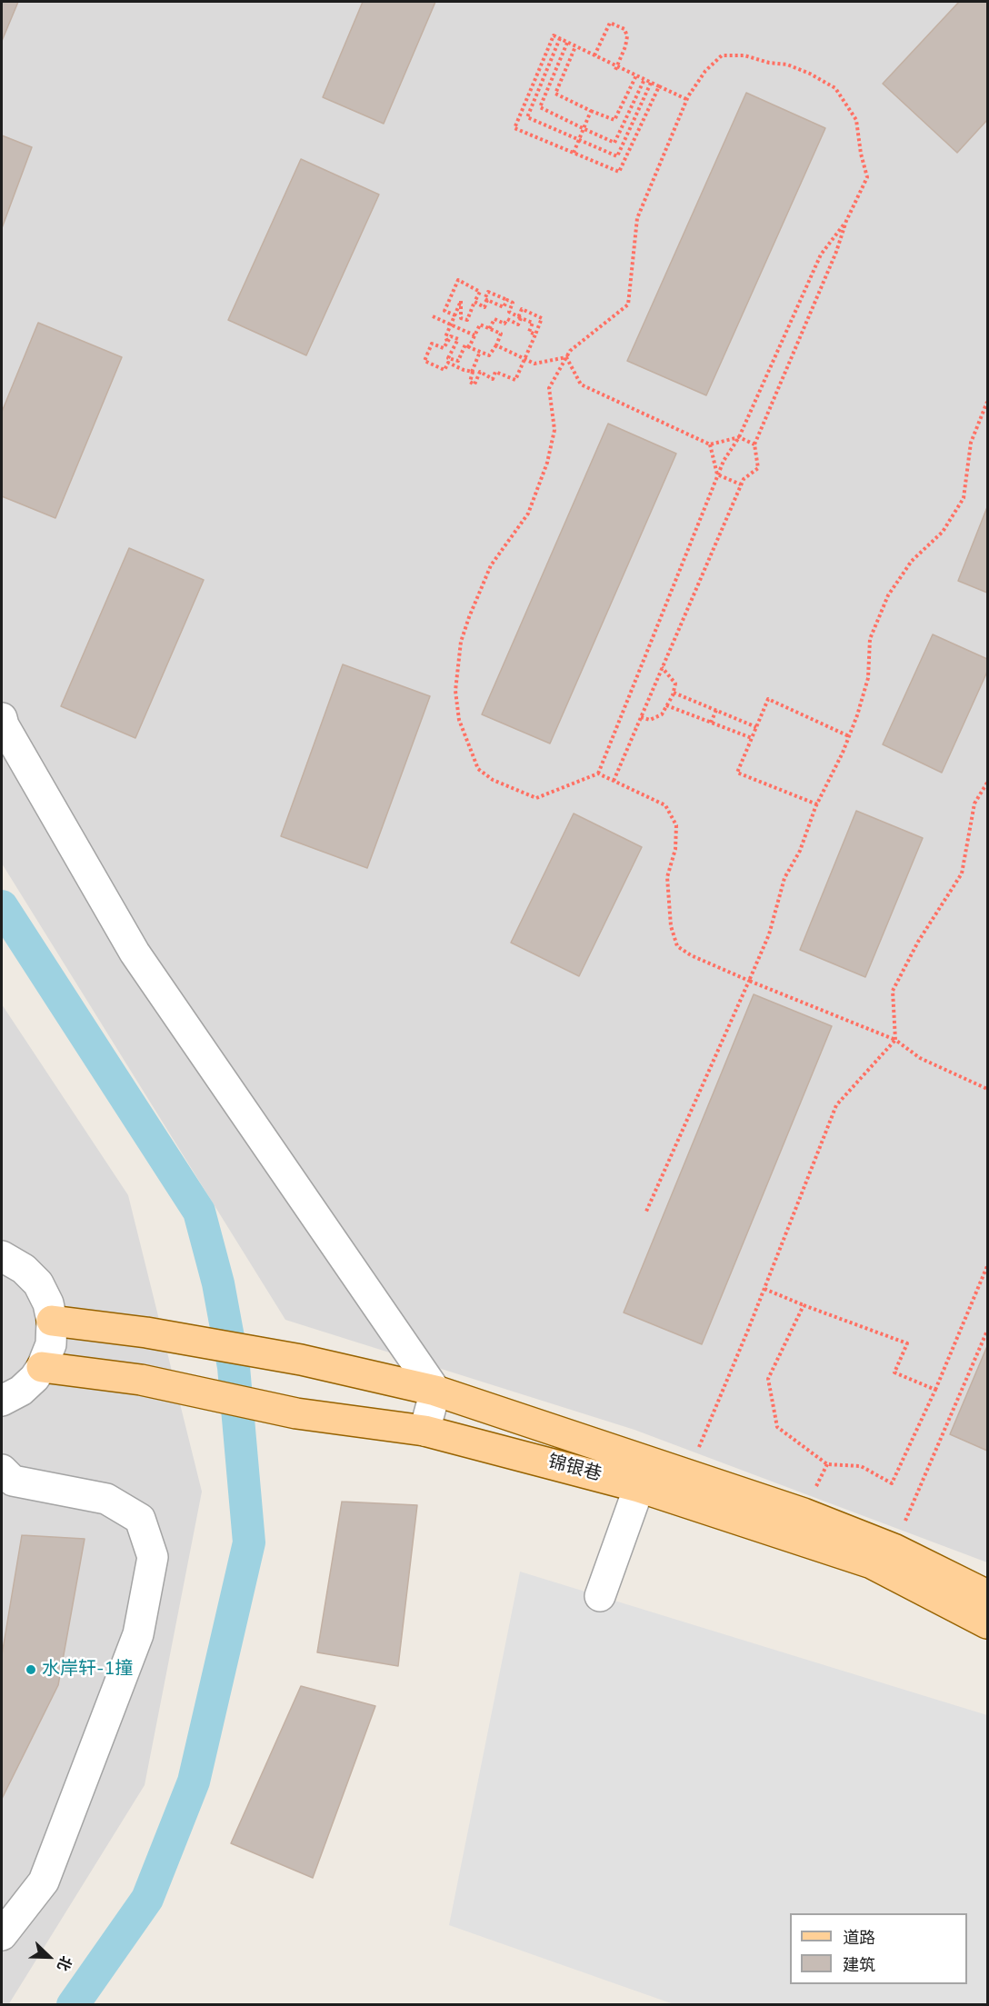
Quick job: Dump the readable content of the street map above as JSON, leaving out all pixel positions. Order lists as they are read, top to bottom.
{
  "streets": {
    "main road": ["锦银巷"]
  },
  "places": ["水岸轩-1撞"],
  "legend": ["道路", "建筑"],
  "north": "bottom right"
}
